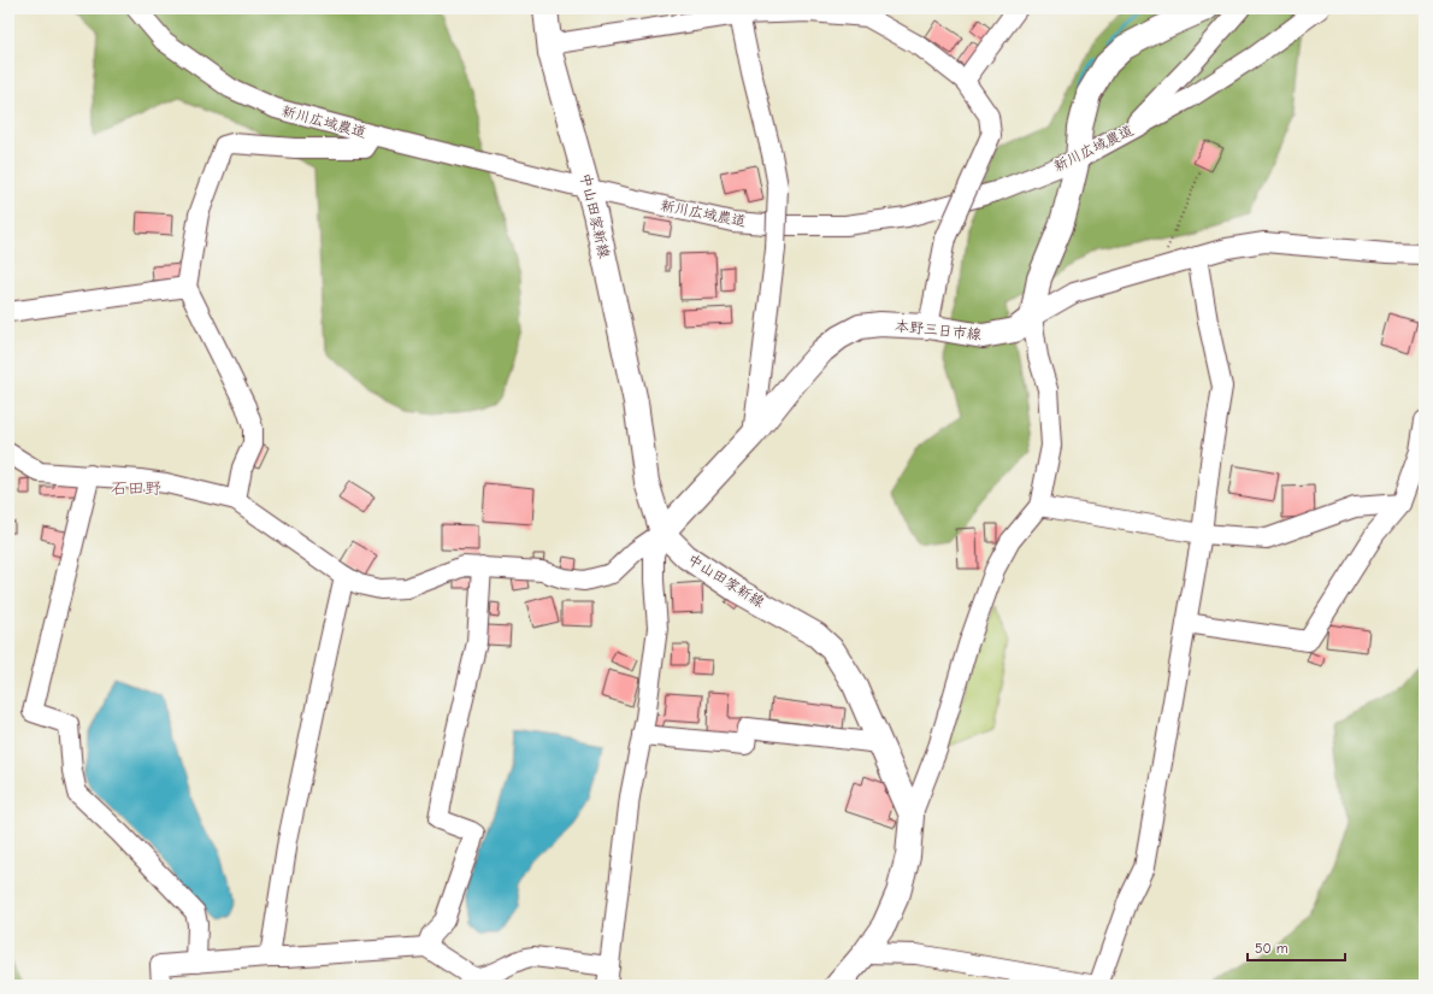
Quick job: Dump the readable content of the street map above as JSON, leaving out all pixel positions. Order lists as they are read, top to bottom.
{
  "streets": {
    "main road": ["中山田家新線", "本野三日市線"],
    "street": ["新川広域農道"]
  },
  "crossings": [
    ["新川広域農道", "中山田家新線"],
    ["中山田家新線", "本野三日市線"]
  ],
  "districts": ["石田野"],
  "scale_bar": "50 m"
}
